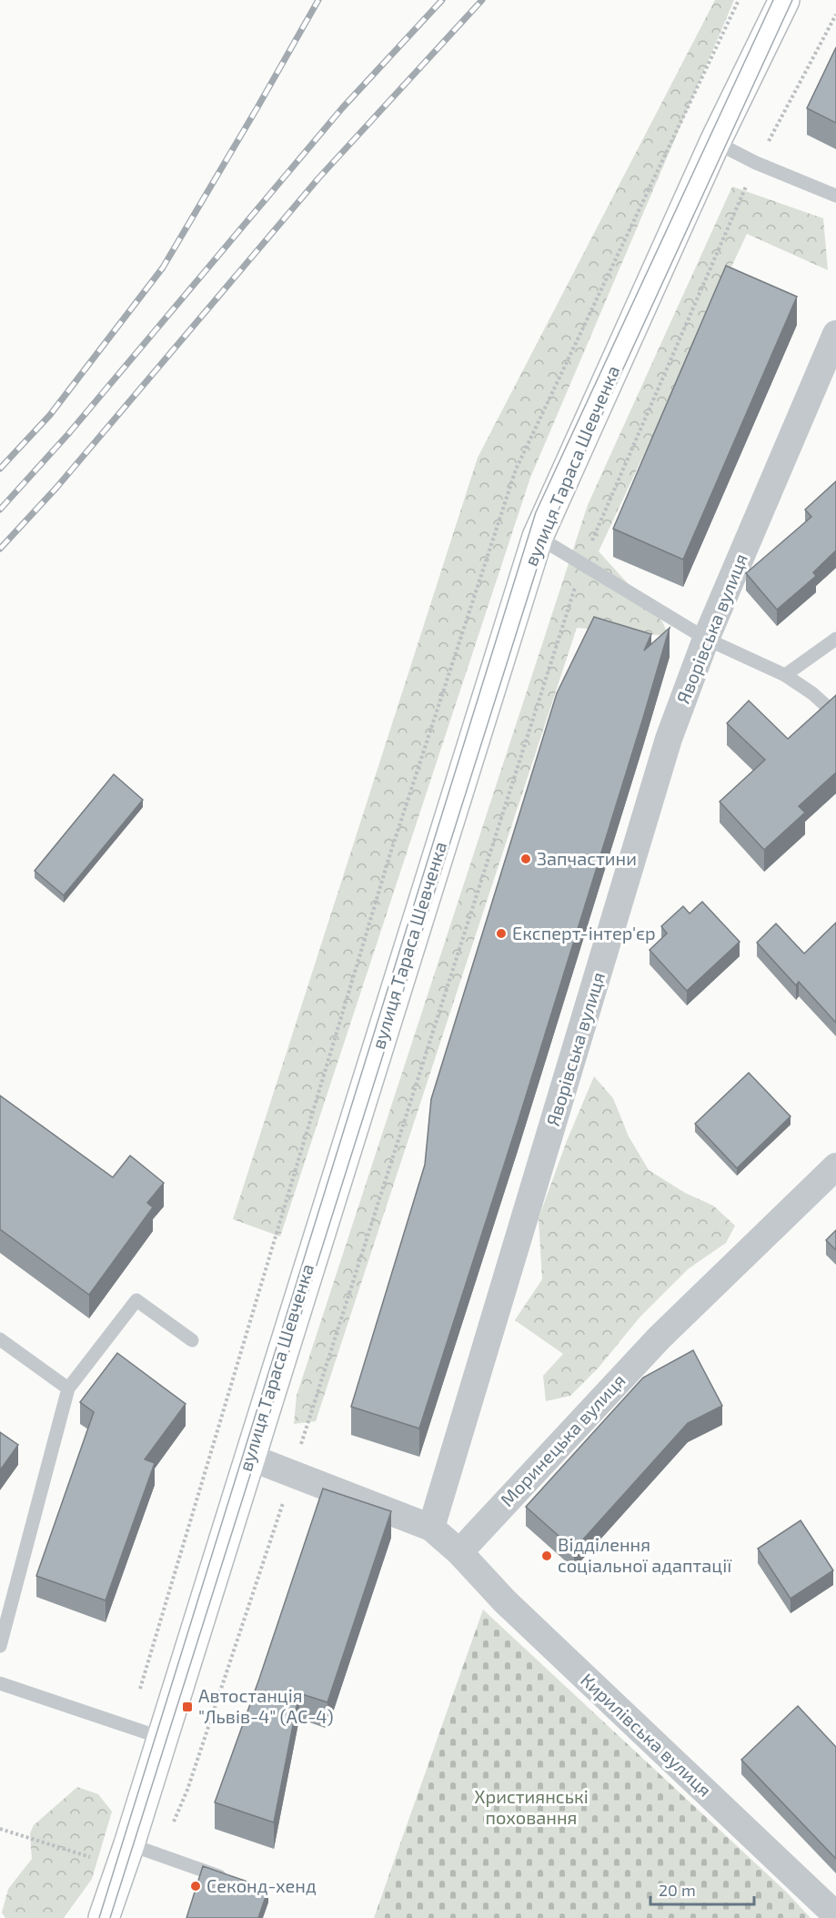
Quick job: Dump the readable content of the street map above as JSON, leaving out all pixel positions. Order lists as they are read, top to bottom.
{
  "streets": {
    "main road": ["вулиця Тараса Шевченка"],
    "street": ["Яворівська вулиця", "Моринецька вулиця", "Кирилівська вулиця"]
  },
  "crossings": [
    ["Моринецька вулиця", "Кирилівська вулиця"]
  ],
  "parks": ["Християнські поховання"],
  "places": {
    "other": [
      "Запчастини",
      "Експерт-інтер'єр",
      "Відділення соціальної адаптації",
      "Секонд-хенд"
    ],
    "transit": ["Автостанція \"Львів-4\" (АС-4)"]
  },
  "scale_bar": "20 m"
}
